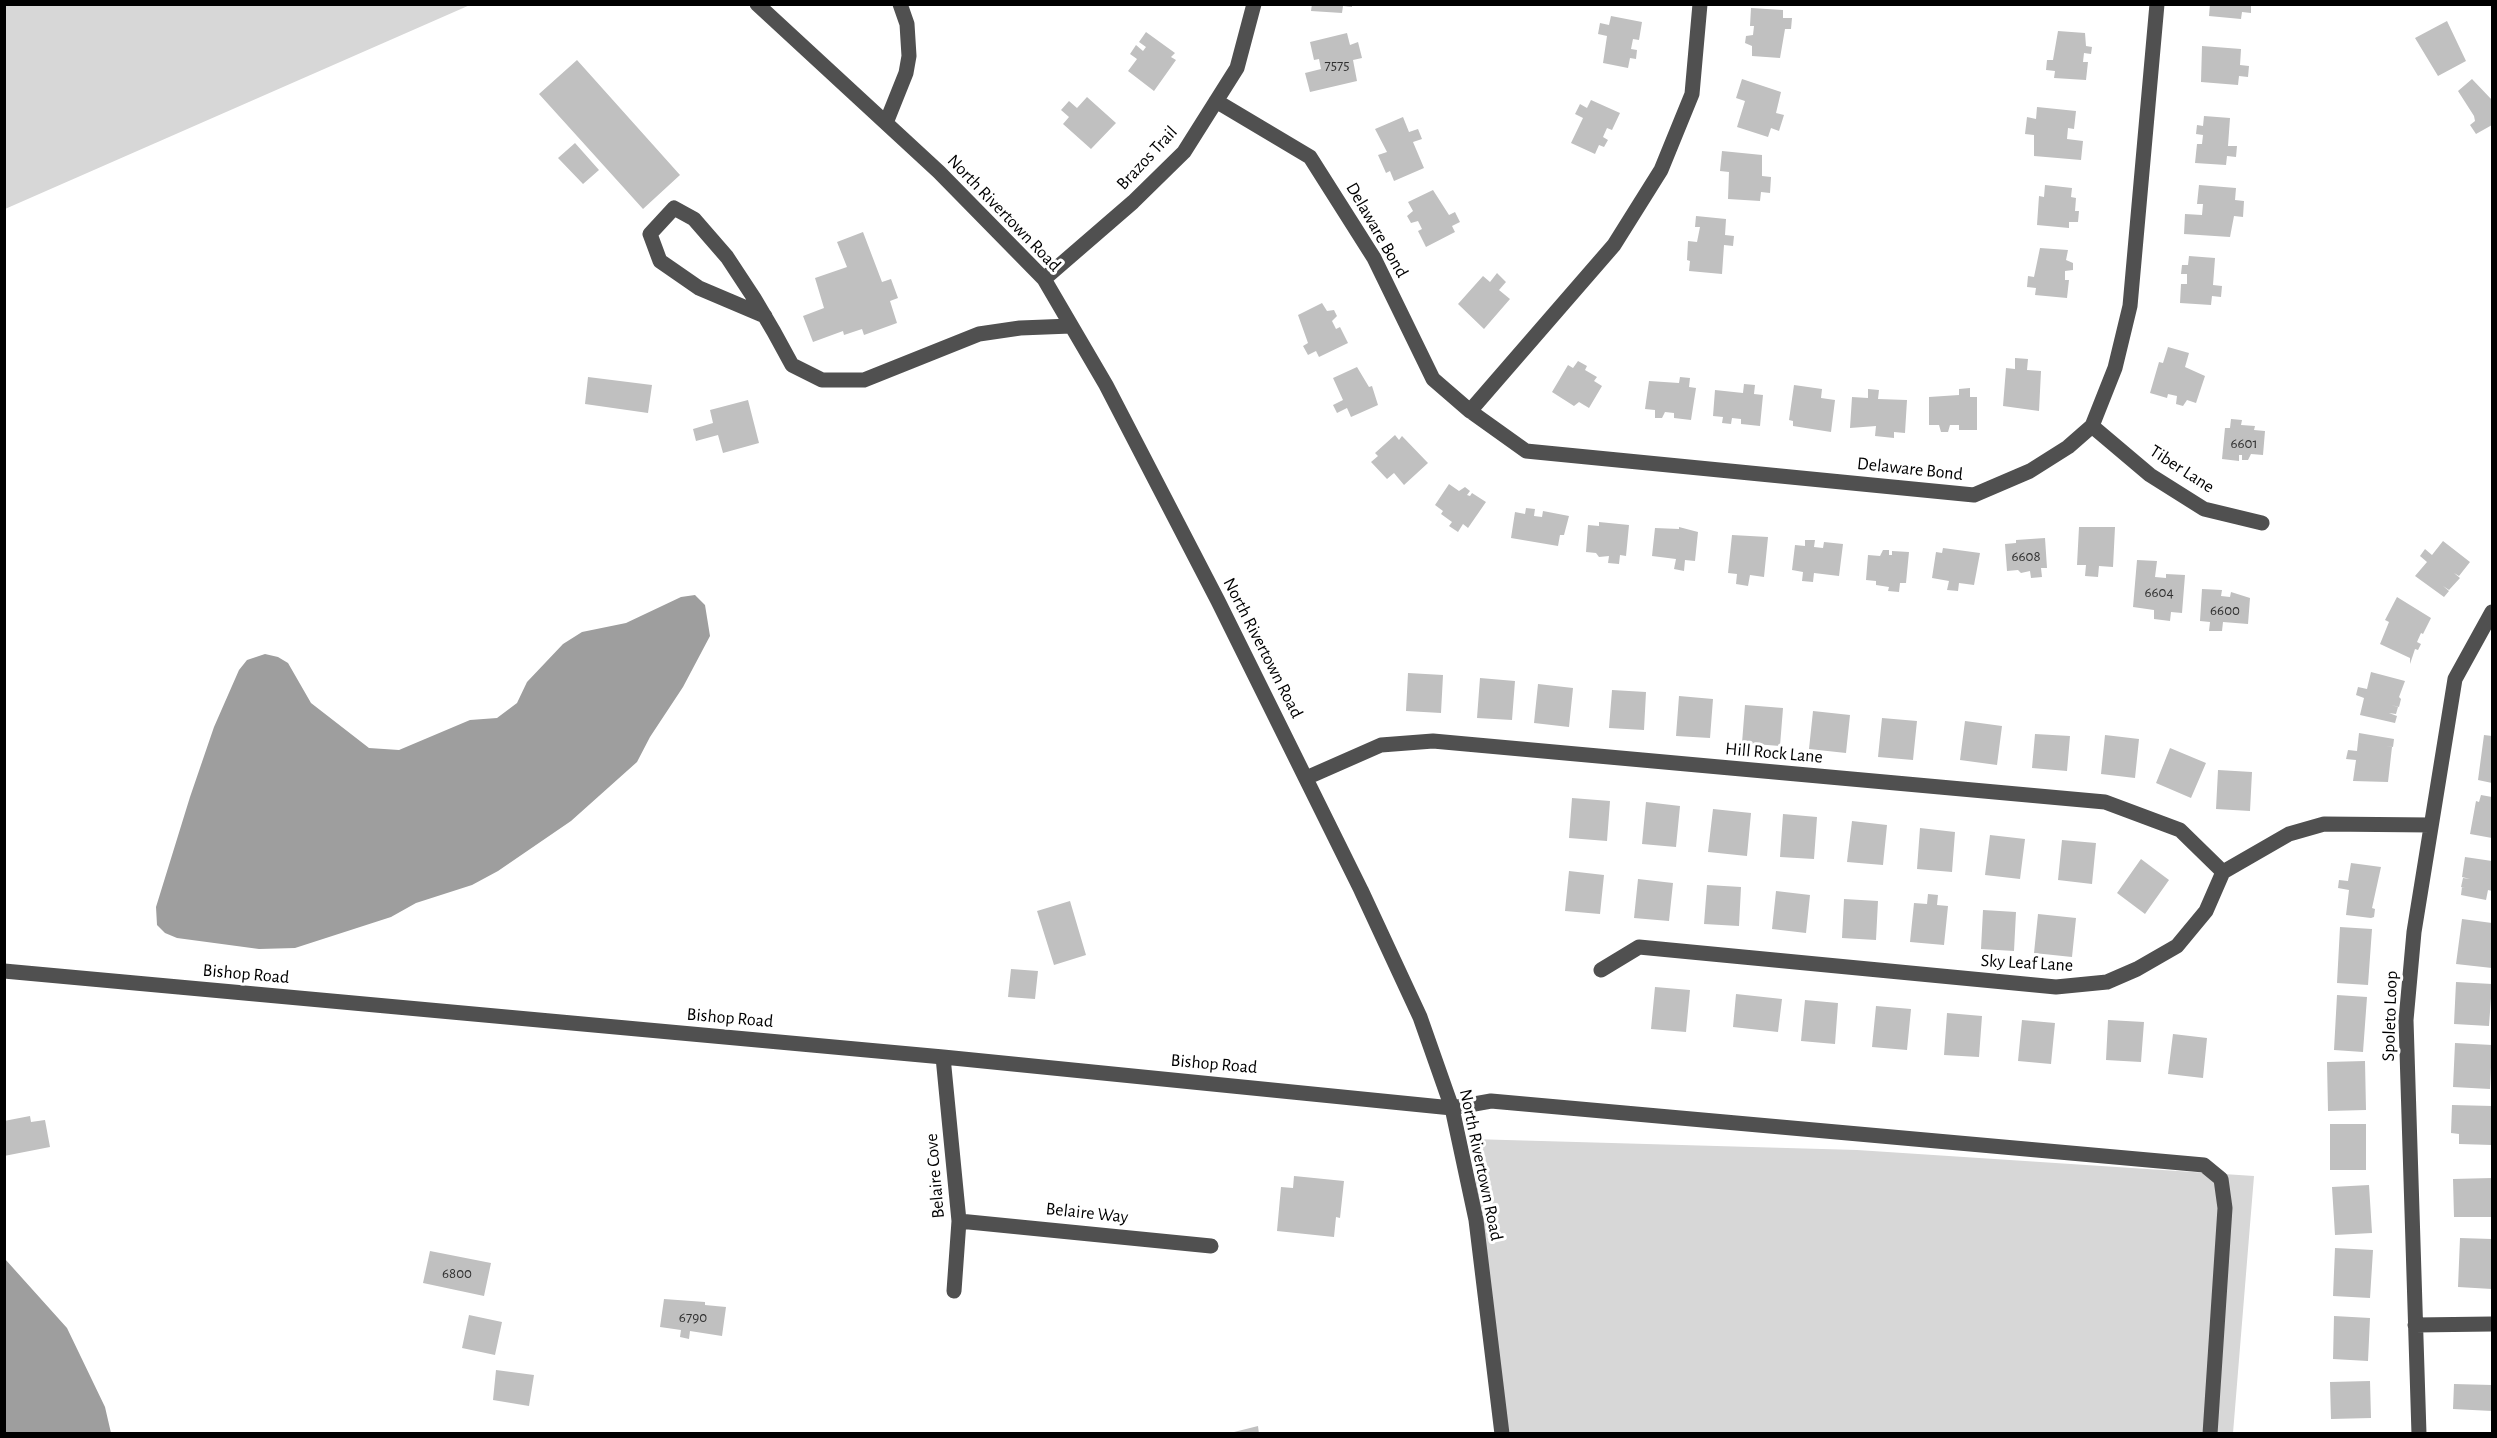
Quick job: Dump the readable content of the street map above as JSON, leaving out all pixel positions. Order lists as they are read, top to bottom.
{
  "streets": {
    "street": [
      "Brazos Trail",
      "North Rivertown Road",
      "Delaware Bond",
      "Tiber Lane",
      "Hill Rock Lane",
      "Sky Leaf Lane",
      "Bishop Road",
      "Spoleto Loop",
      "Belaire Cove",
      "Belaire Way"
    ]
  },
  "crossings": [
    ["Brazos Trail", "North Rivertown Road"],
    ["Brazos Trail", "Delaware Bond"],
    ["North Rivertown Road", "Hill Rock Lane"],
    ["North Rivertown Road", "Bishop Road"],
    ["Delaware Bond", "Tiber Lane"],
    ["Hill Rock Lane", "Sky Leaf Lane"],
    ["Bishop Road", "Belaire Cove"],
    ["Belaire Cove", "Belaire Way"]
  ],
  "house_numbers": [
    "7575",
    "6601",
    "6608",
    "6604",
    "6600",
    "6800",
    "6790"
  ]
}
